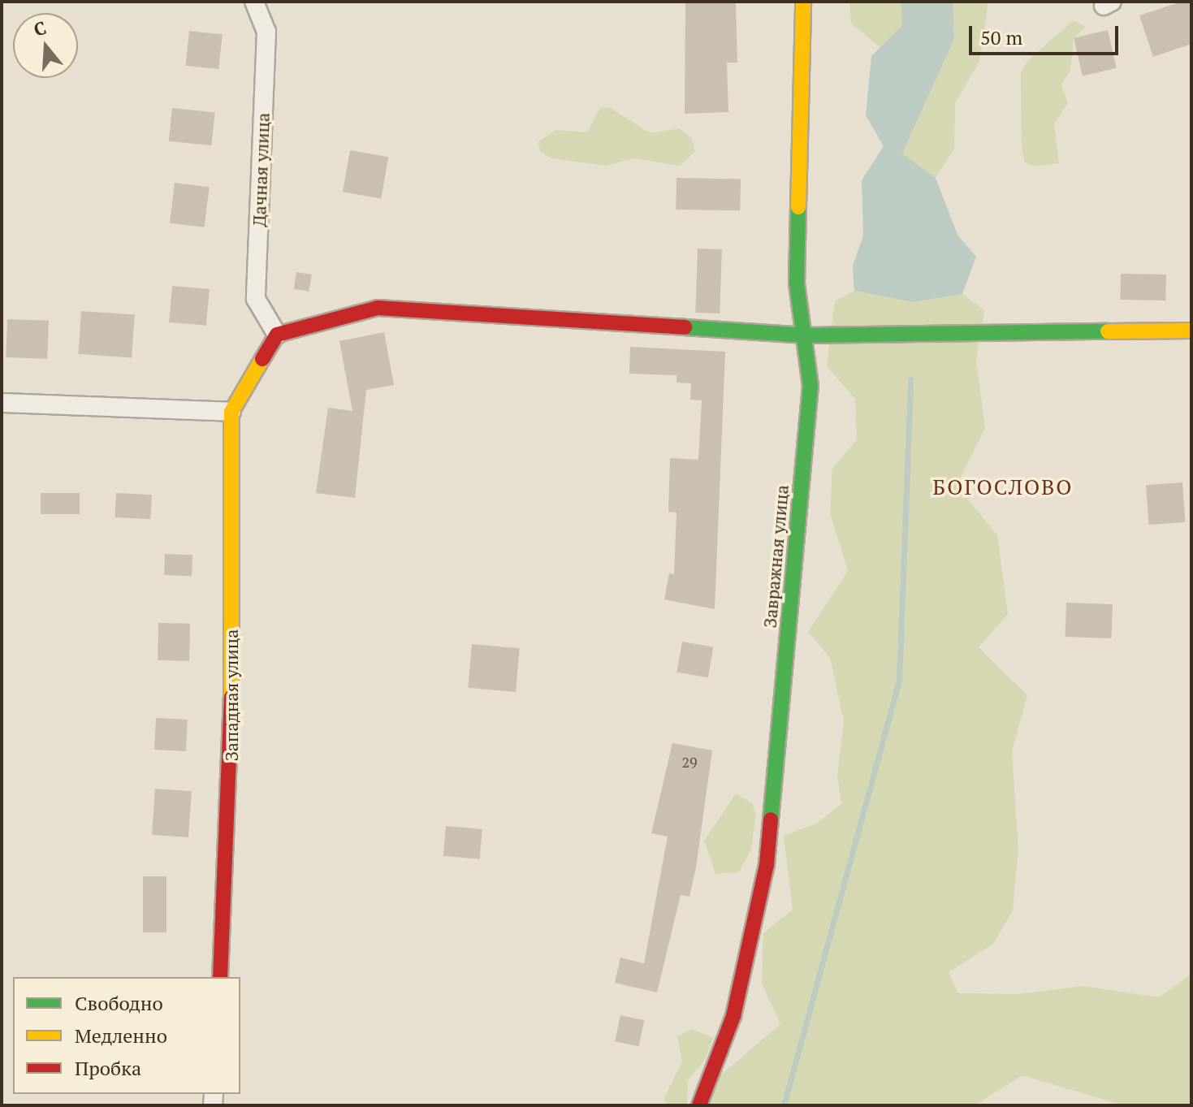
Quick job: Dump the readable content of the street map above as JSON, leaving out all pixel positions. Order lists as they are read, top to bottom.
{
  "streets": {
    "street": ["Дачная улица", "Завражная улица", "Западная улица"]
  },
  "districts": ["БОГОСЛОВО"],
  "house_numbers": ["29"],
  "legend": ["Свободно", "Медленно", "Пробка"],
  "scale_bar": "50 m",
  "north": "top"
}
